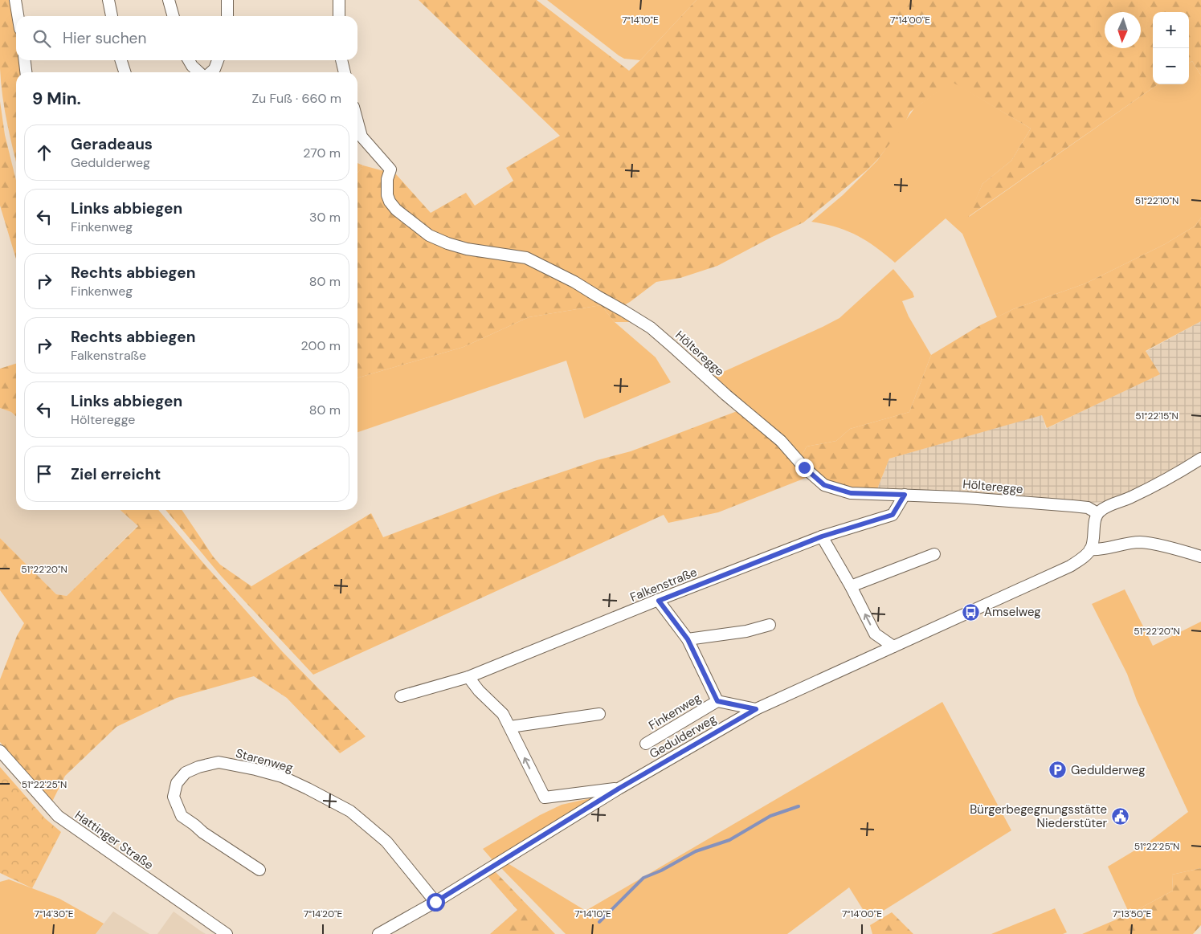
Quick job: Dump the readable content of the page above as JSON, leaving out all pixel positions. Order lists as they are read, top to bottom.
{
  "streets": {
    "street": [
      "Hölteregge",
      "Falkenstraße",
      "Finkenweg",
      "Gedulderweg",
      "Starenweg",
      "Hattinger Straße"
    ]
  },
  "crossings": [
    ["Hölteregge", "Falkenstraße"],
    ["Falkenstraße", "Finkenweg"],
    ["Finkenweg", "Gedulderweg"],
    ["Gedulderweg", "Starenweg"]
  ],
  "places": {
    "bus stop": ["Amselweg"],
    "parking": ["Gedulderweg"],
    "public building": ["Bürgerbegegnungsstätte Niederstüter"]
  },
  "north": "bottom",
  "page": {
    "map_buttons": ["+", "−"],
    "search": "Hier suchen",
    "heading": ["9 Min.", "Zu Fuß · 660 m"],
    "list": [
      ["Geradeaus", "Gedulderweg", "270 m"],
      ["Links abbiegen", "Finkenweg", "30 m"],
      ["Rechts abbiegen", "Finkenweg", "80 m"],
      ["Rechts abbiegen", "Falkenstraße", "200 m"],
      ["Links abbiegen", "Hölteregge", "80 m"],
      "Ziel erreicht"
    ]
  },
  "coordinates": [
    "7°14'10\"E",
    "7°14'00\"E",
    "51°22'10\"N",
    "51°22'15\"N",
    "51°22'20\"N",
    "51°22'25\"N",
    "7°14'30\"E",
    "7°14'20\"E",
    "7°13'50\"E"
  ]
}
